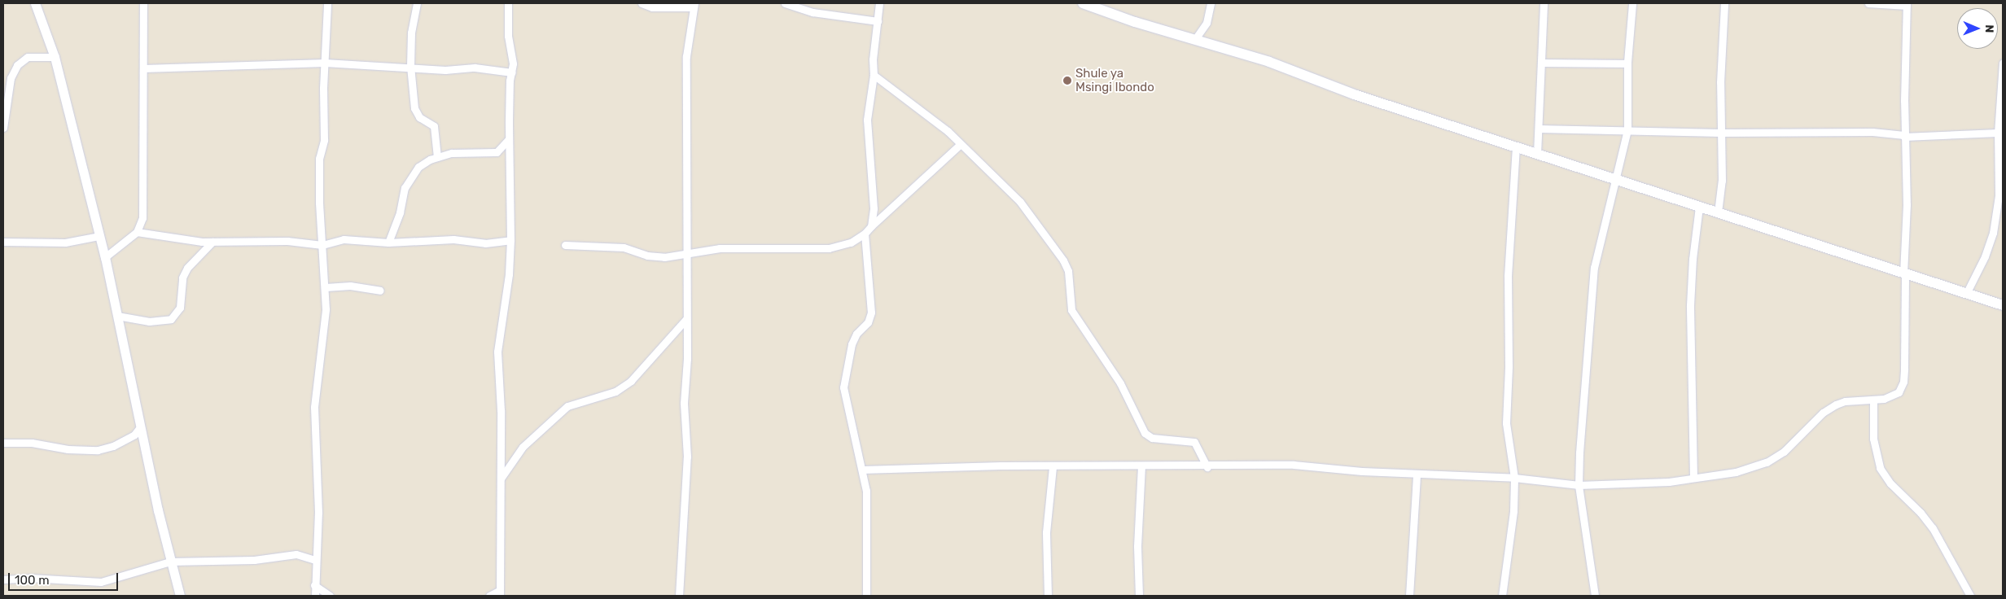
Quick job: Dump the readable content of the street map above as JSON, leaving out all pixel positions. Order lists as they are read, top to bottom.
{
  "places": ["Shule ya Msingi Ibondo"],
  "scale_bar": "100 m",
  "north": "right"
}
